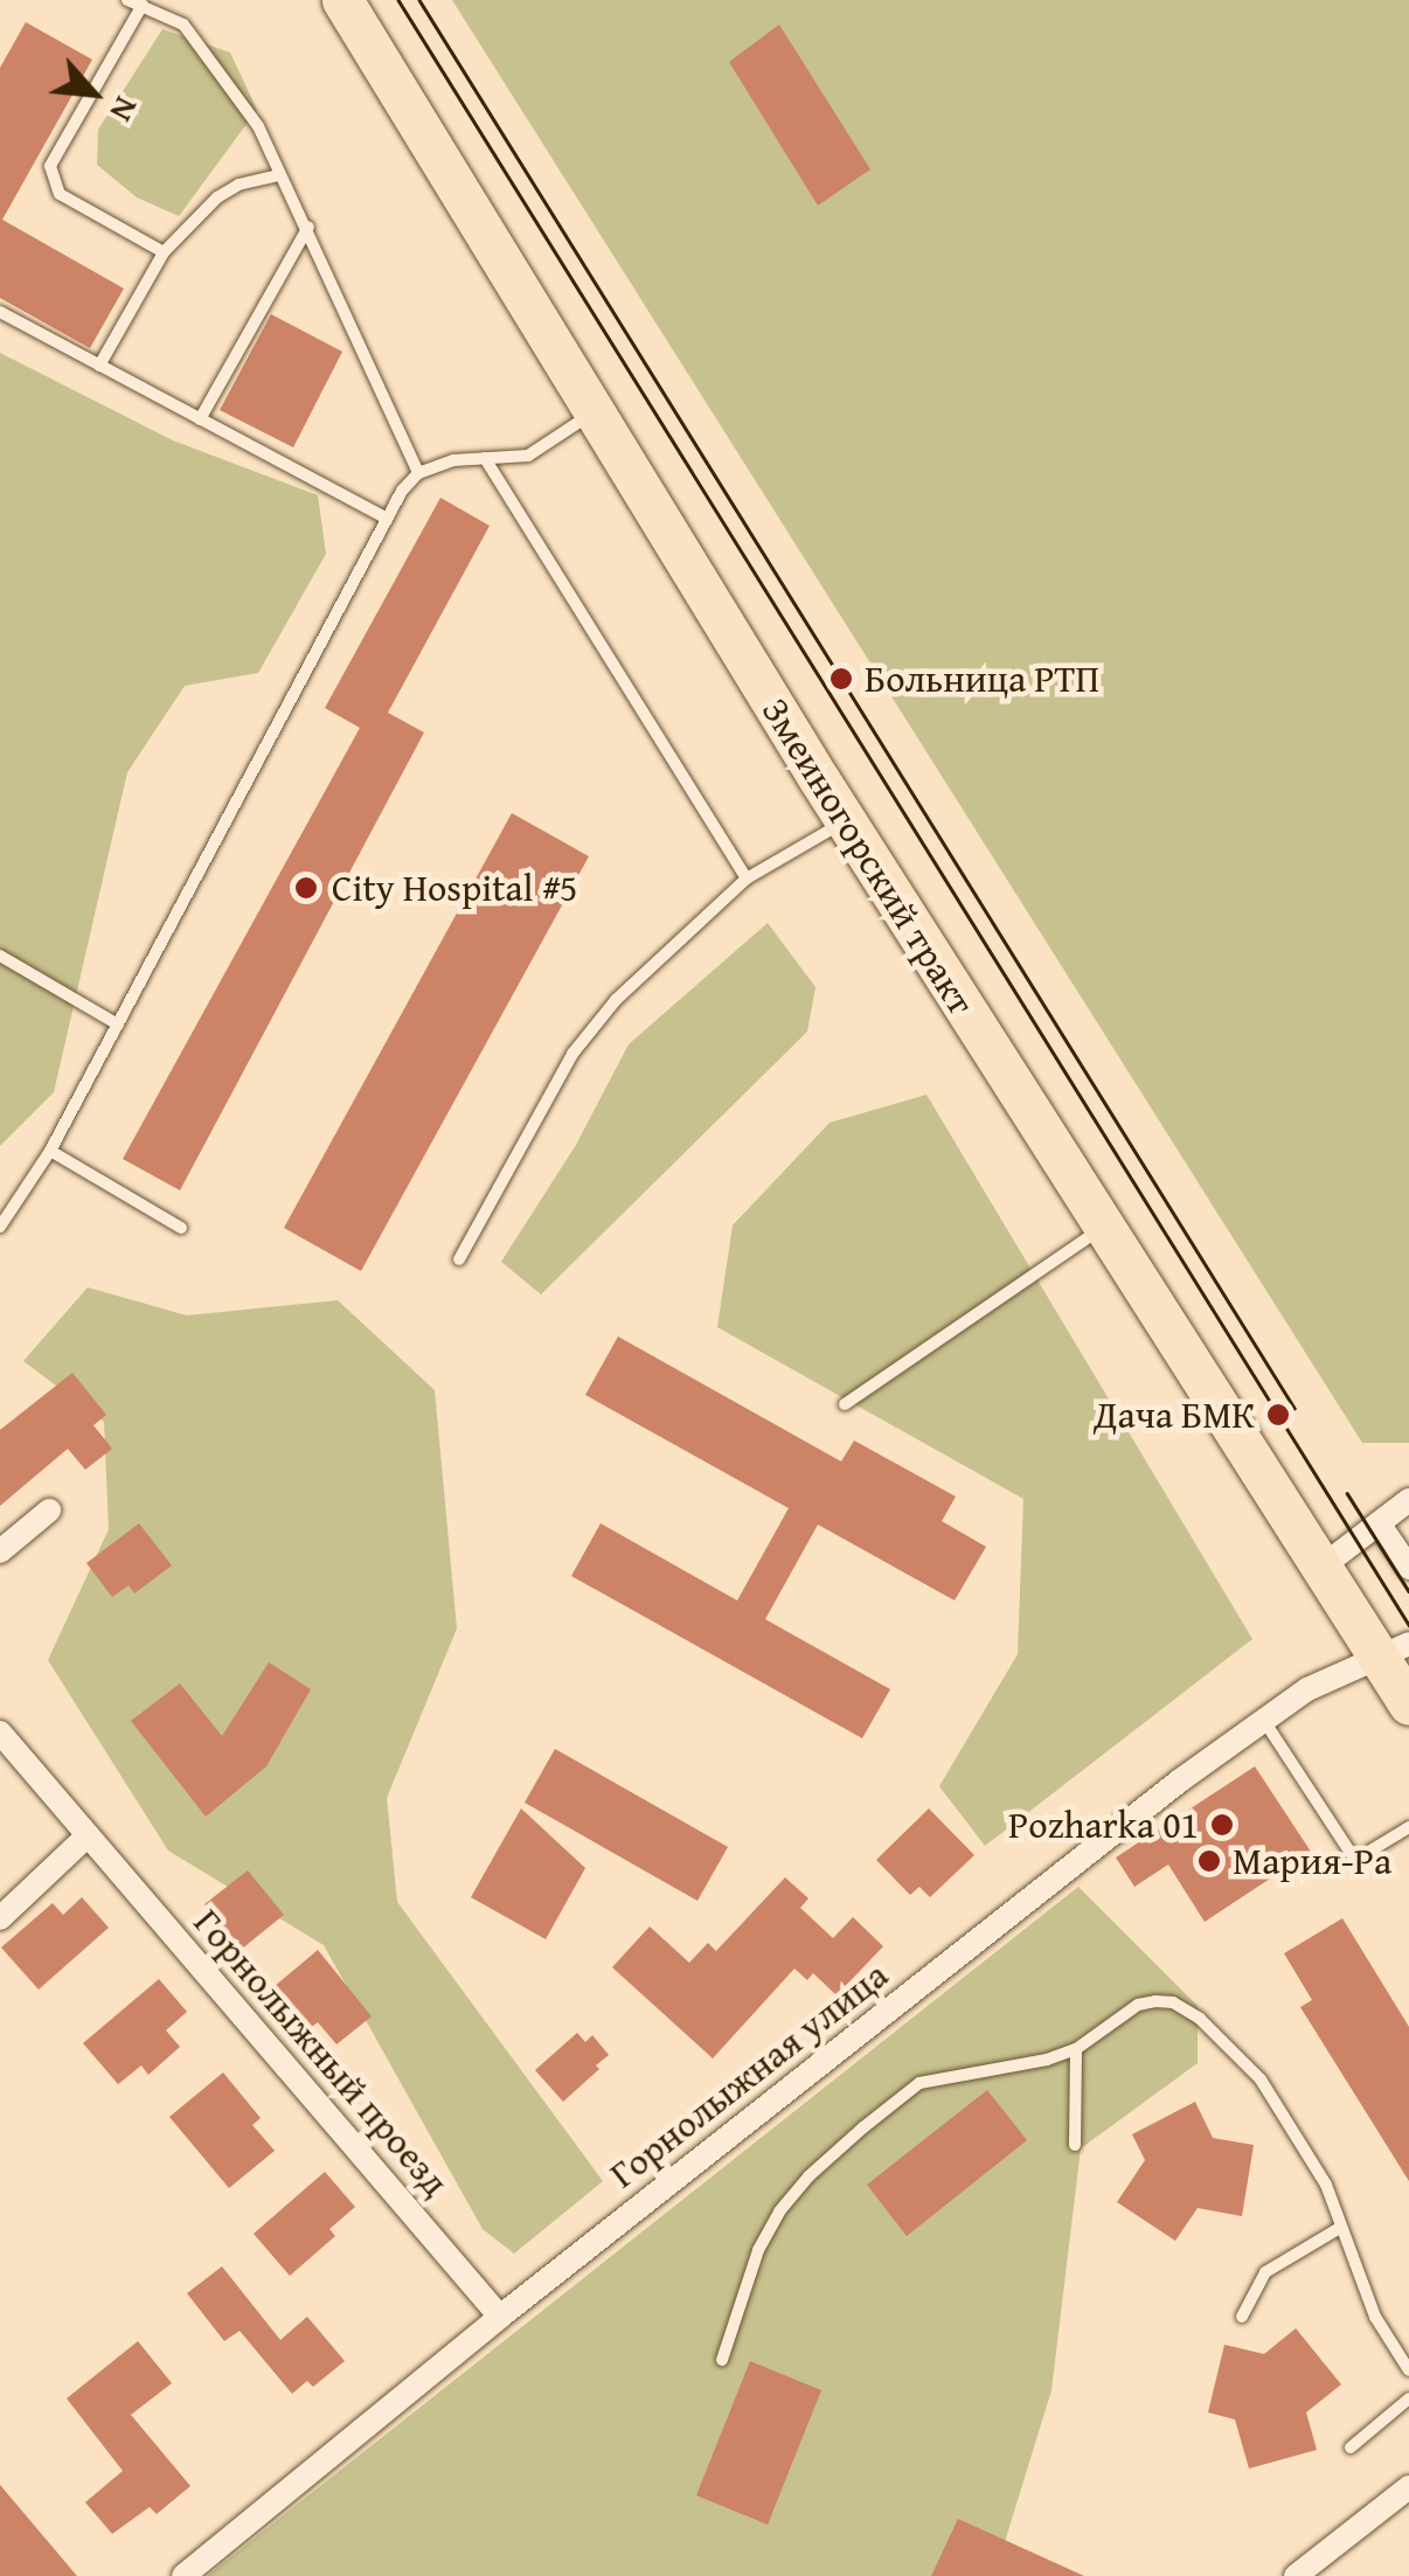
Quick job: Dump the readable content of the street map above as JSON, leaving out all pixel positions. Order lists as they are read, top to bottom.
{
  "streets": {
    "highway": ["Змеиногорский тракт"],
    "street": ["Горнолыжный проезд", "Горнолыжная улица"]
  },
  "crossings": [
    ["Змеиногорский тракт", "Горнолыжная улица"],
    ["Горнолыжный проезд", "Горнолыжная улица"]
  ],
  "places": [
    "Больница РТП",
    "City Hospital #5",
    "Дача БМК",
    "Pozharka 01",
    "Мария-Ра"
  ],
  "north": "bottom right"
}
